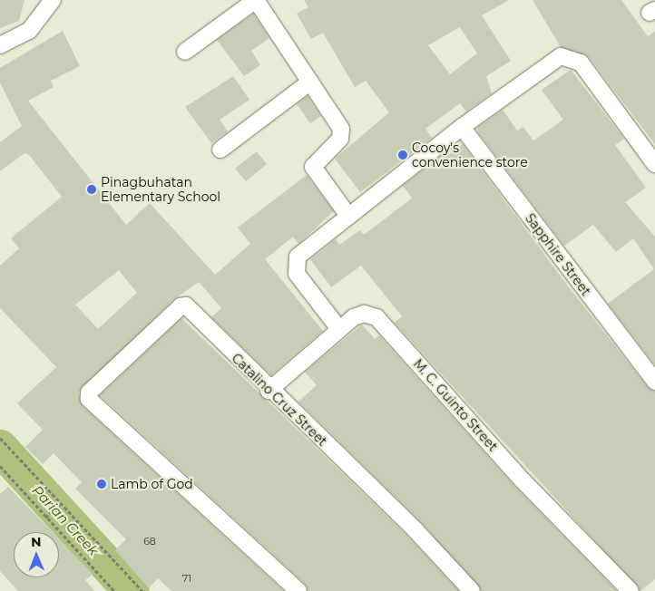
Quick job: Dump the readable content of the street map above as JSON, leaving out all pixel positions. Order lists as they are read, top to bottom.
{
  "streets": {
    "street": ["Sapphire Street", "Catalino Cruz Street", "M. C. Guinto Street"]
  },
  "crossings": [
    ["Catalino Cruz Street", "M. C. Guinto Street"]
  ],
  "water": ["Parian Creek"],
  "places": ["Cocoy's convenience store", "Pinagbuhatan Elementary School", "Lamb of God"],
  "house_numbers": ["68", "71"],
  "north": "top"
}
